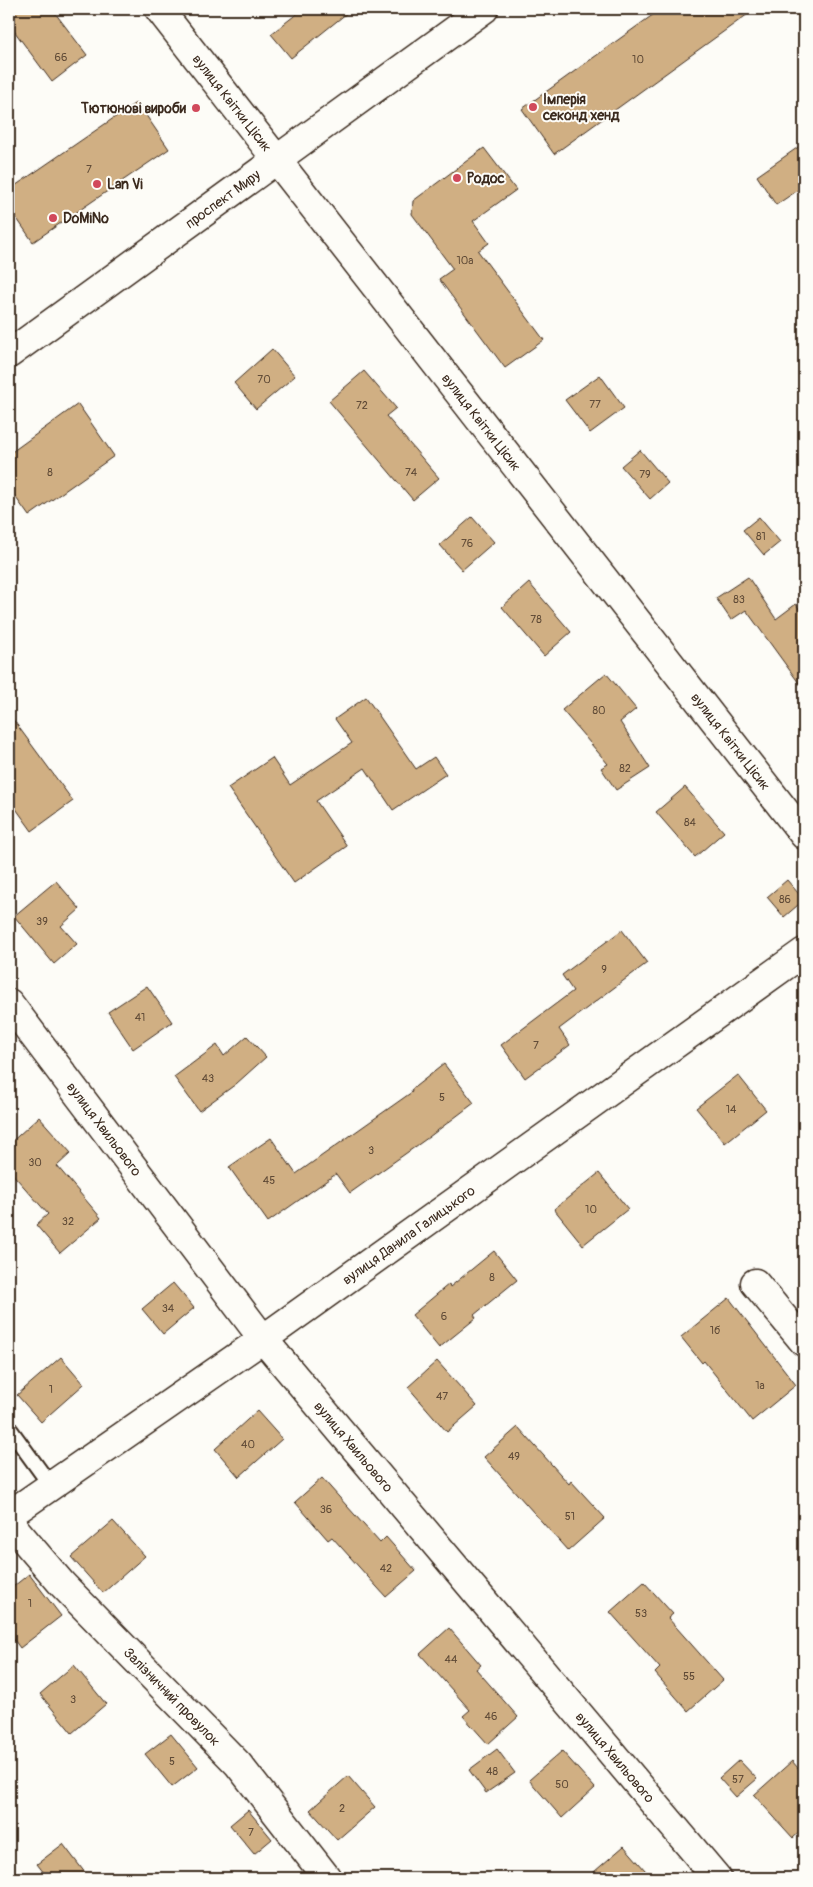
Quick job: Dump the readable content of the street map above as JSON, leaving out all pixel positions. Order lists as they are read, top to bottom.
{
  "streets": {
    "street": [
      "вулиця Квітки Цісик",
      "проспект Миру",
      "вулиця Хвильового",
      "вулиця Данила Галицького",
      "Залізничний провулок"
    ]
  },
  "crossings": [
    ["вулиця Квітки Цісик", "проспект Миру"],
    ["вулиця Хвильового", "вулиця Данила Галицького"]
  ],
  "places": [
    "Імперія секонд хенд",
    "Тютюнові вироби",
    "Родос",
    "Lan Vi",
    "DoMiNo"
  ],
  "house_numbers": [
    "66",
    "10",
    "7",
    "10а",
    "70",
    "77",
    "72",
    "8",
    "74",
    "79",
    "81",
    "76",
    "83",
    "78",
    "80",
    "82",
    "84",
    "86",
    "39",
    "9",
    "41",
    "7",
    "43",
    "5",
    "14",
    "3",
    "30",
    "45",
    "10",
    "32",
    "8",
    "34",
    "6",
    "1б",
    "1а",
    "1",
    "47",
    "40",
    "49",
    "36",
    "51",
    "42",
    "1",
    "53",
    "44",
    "55",
    "3",
    "46",
    "5",
    "48",
    "57",
    "50",
    "2",
    "7"
  ]
}
